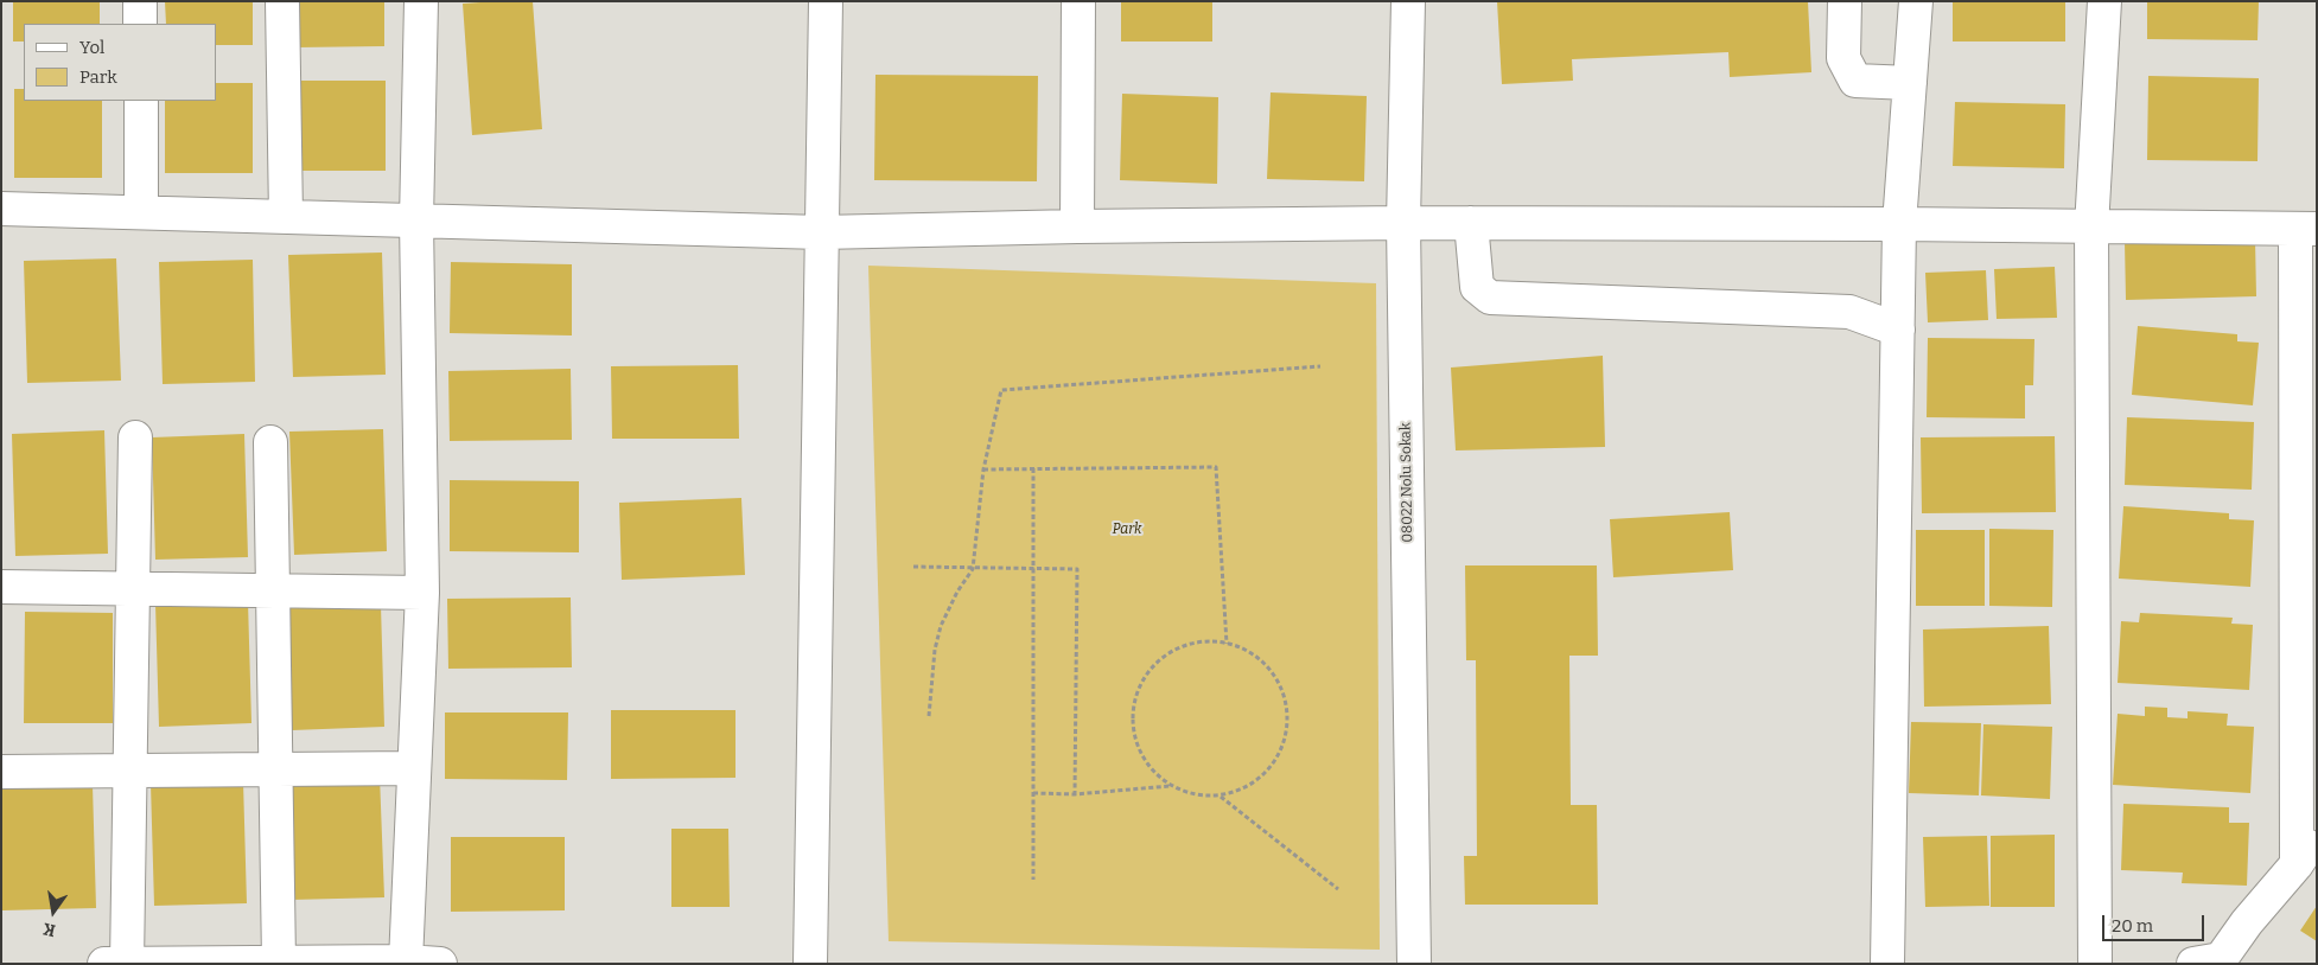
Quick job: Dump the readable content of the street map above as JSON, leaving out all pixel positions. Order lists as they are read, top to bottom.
{
  "streets": {
    "street": ["08022 Nolu Sokak"]
  },
  "parks": ["Park"],
  "legend": ["Yol", "Park"],
  "scale_bar": "20 m",
  "north": "bottom"
}
